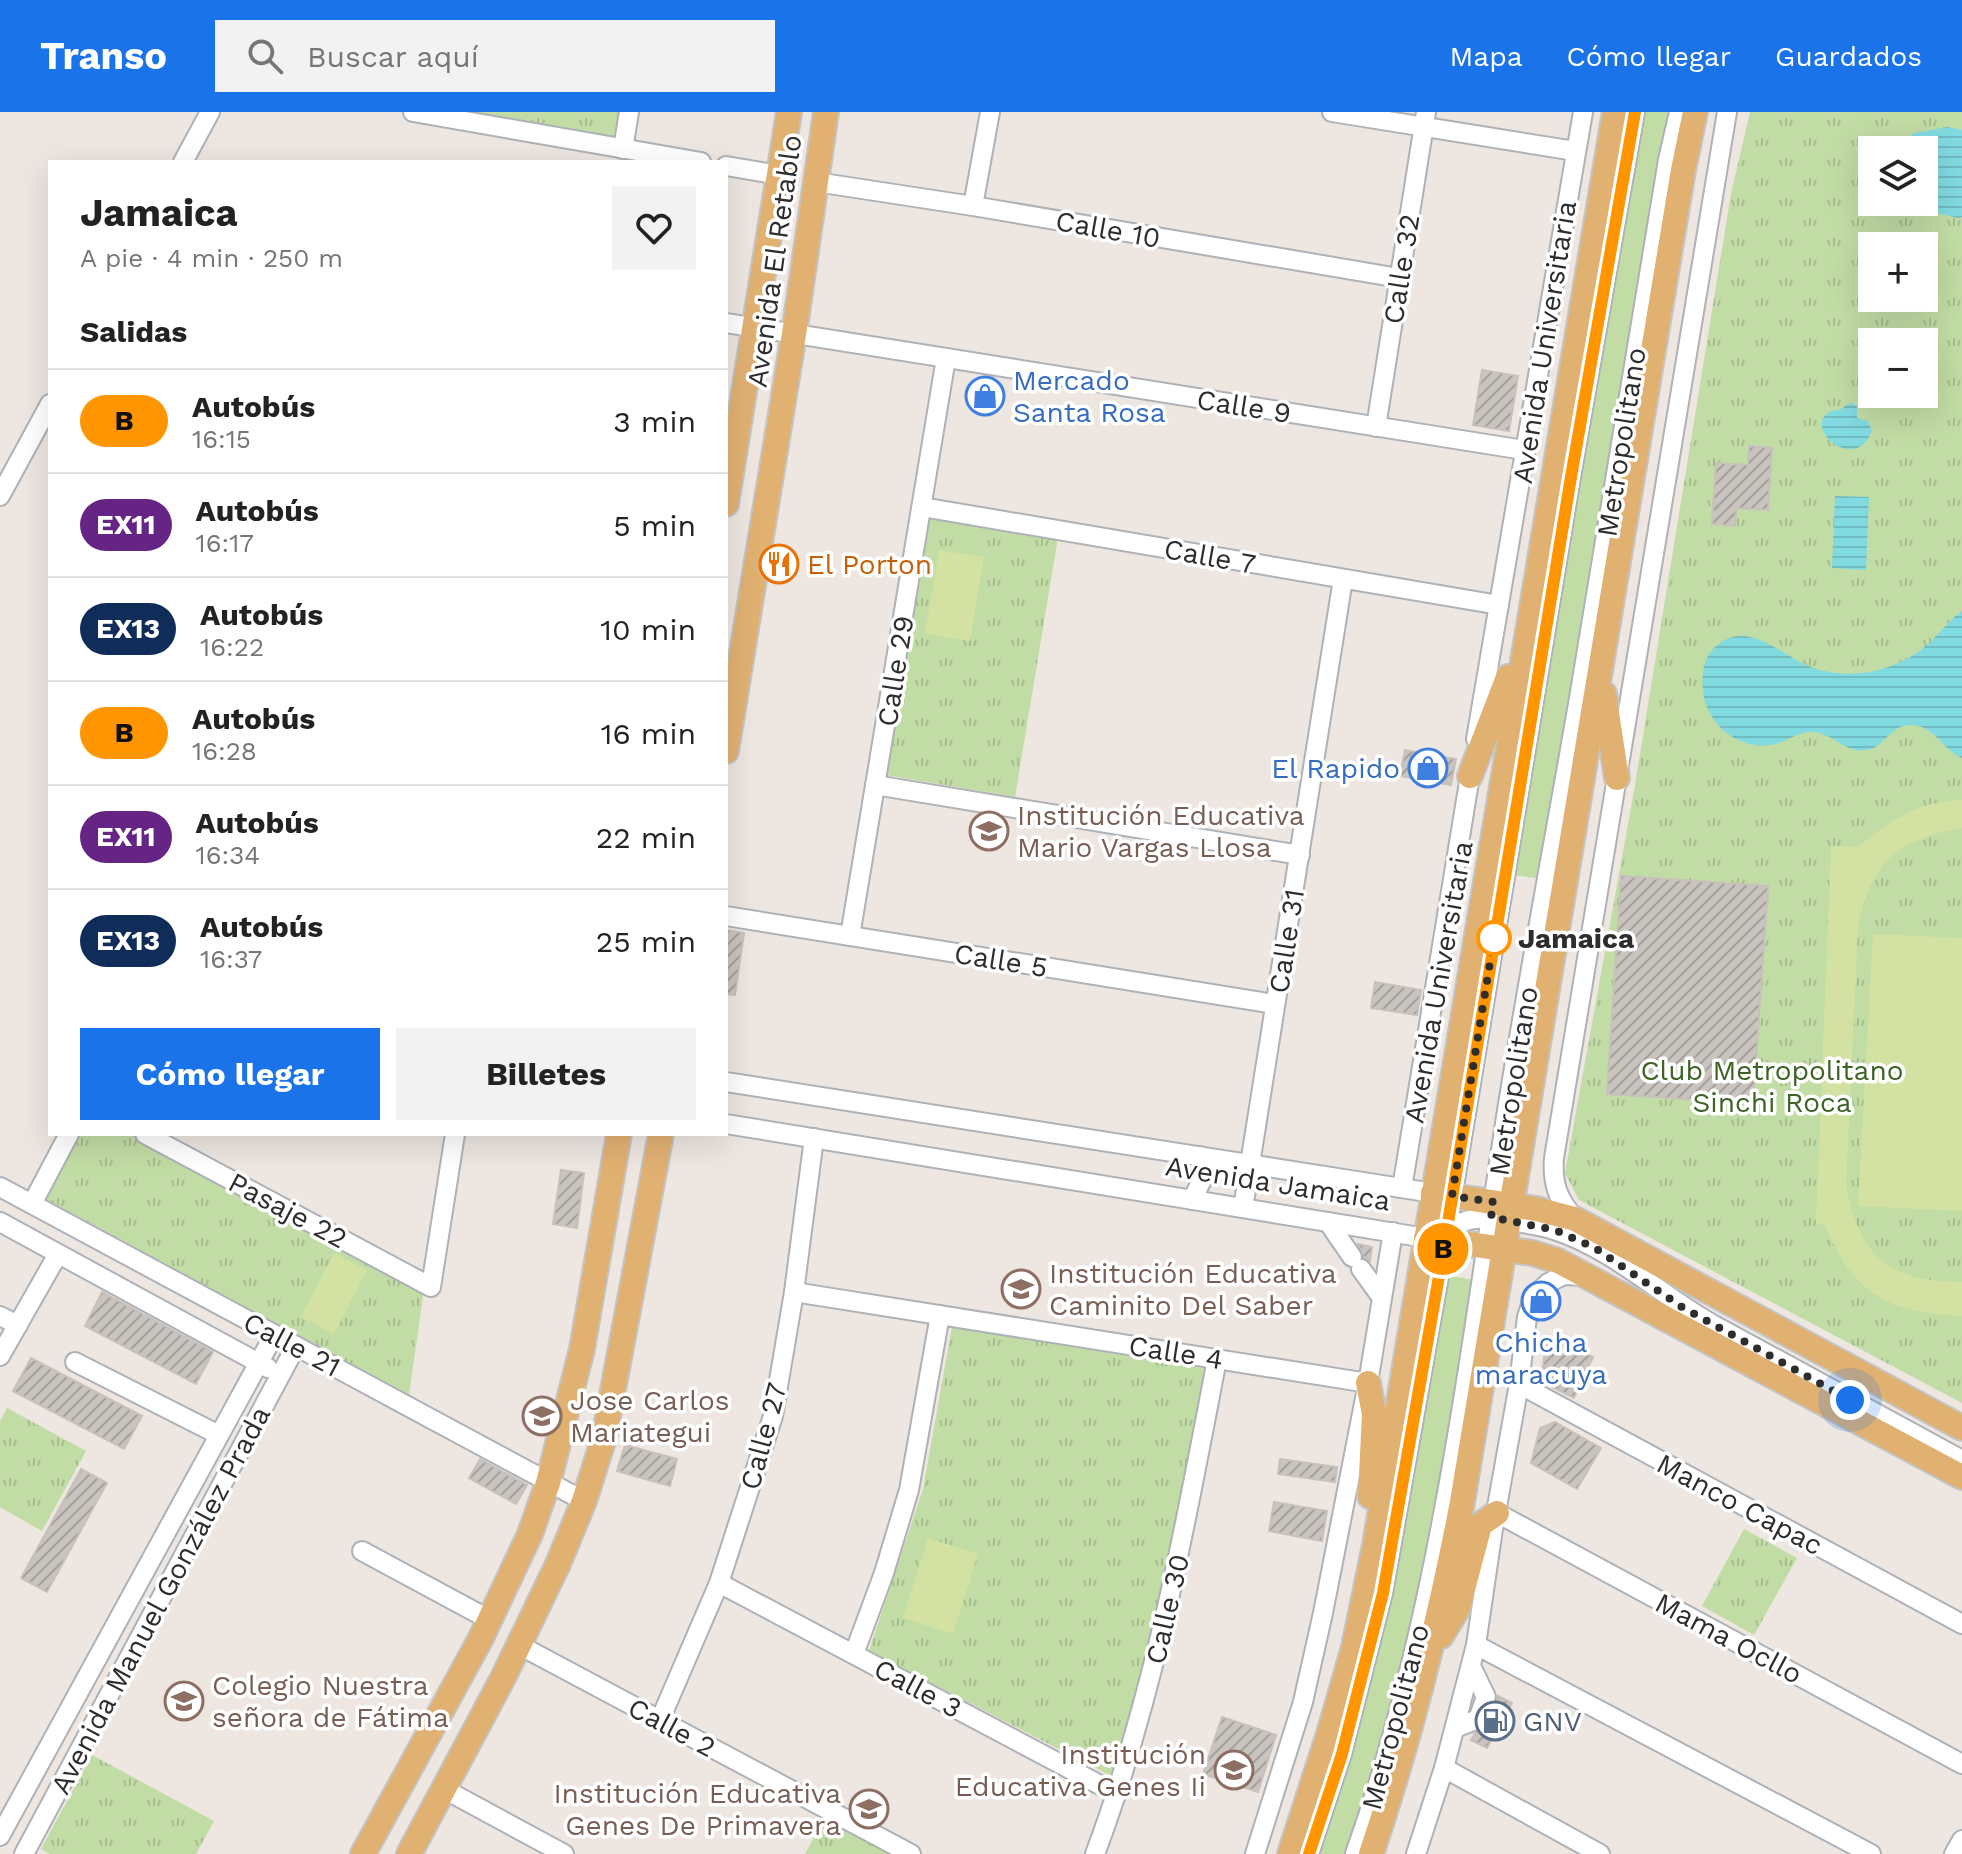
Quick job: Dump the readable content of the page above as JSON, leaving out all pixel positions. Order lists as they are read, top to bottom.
{
  "streets": {
    "main road": ["Avenida El Retablo", "Avenida Universitaria", "Avenida Jamaica"],
    "street": [
      "Calle 10",
      "Calle 32",
      "Calle 9",
      "Metropolitano",
      "Calle 7",
      "Calle 29",
      "Calle 31",
      "Calle 5",
      "Pasaje 22",
      "Calle 21",
      "Calle 4",
      "Calle 27",
      "Manco Capac",
      "Avenida Manuel González Prada",
      "Calle 30",
      "Mama Ocllo",
      "Calle 3",
      "Calle 2"
    ]
  },
  "crossings": [
    ["Calle 10", "Avenida El Retablo"],
    ["Calle 10", "Calle 32"],
    ["Avenida El Retablo", "Calle 9"],
    ["Calle 32", "Calle 9"],
    ["Avenida Universitaria", "Calle 9"],
    ["Avenida Universitaria", "Metropolitano"],
    ["Avenida Universitaria", "Calle 7"],
    ["Avenida Universitaria", "Avenida Jamaica"],
    ["Calle 9", "Calle 29"],
    ["Metropolitano", "Avenida Jamaica"],
    ["Calle 7", "Calle 29"],
    ["Calle 7", "Calle 31"],
    ["Calle 29", "Calle 5"],
    ["Calle 31", "Calle 5"],
    ["Calle 31", "Avenida Jamaica"],
    ["Avenida Jamaica", "Calle 27"],
    ["Calle 21", "Avenida Manuel González Prada"],
    ["Calle 4", "Calle 27"],
    ["Calle 4", "Calle 30"],
    ["Calle 27", "Calle 3"],
    ["Calle 27", "Calle 2"],
    ["Calle 30", "Calle 3"]
  ],
  "parks": ["Club Metropolitano Sinchi Roca"],
  "places": {
    "shop": ["Mercado Santa Rosa", "El Rapido", "Chicha maracuya"],
    "restaurant": ["El Porton"],
    "school or university": [
      "Institución Educativa Mario Vargas Llosa",
      "Institución Educativa Caminito Del Saber",
      "Jose Carlos Mariategui",
      "Colegio Nuestra señora de Fátima",
      "Institución Educativa Genes Ii",
      "Institución Educativa Genes De Primavera"
    ],
    "other": ["Jamaica"],
    "fuel station": ["GNV"]
  },
  "lines": ["bus line B"],
  "page": {
    "header": "Transo",
    "search": "Buscar aquí",
    "nav": ["Mapa", "Cómo llegar", "Guardados"],
    "on_map": "B",
    "map_buttons": ["+", "−"],
    "heading": [
      ["Jamaica", "A pie · 4 min · 250 m"],
      "Salidas"
    ],
    "list": [
      {
        "mark": "B",
        "name": "Autobús",
        "note": "16:15",
        "value": "3 min"
      },
      {
        "mark": "EX11",
        "name": "Autobús",
        "note": "16:17",
        "value": "5 min"
      },
      {
        "mark": "EX13",
        "name": "Autobús",
        "note": "16:22",
        "value": "10 min"
      },
      {
        "mark": "B",
        "name": "Autobús",
        "note": "16:28",
        "value": "16 min"
      },
      {
        "mark": "EX11",
        "name": "Autobús",
        "note": "16:34",
        "value": "22 min"
      },
      {
        "mark": "EX13",
        "name": "Autobús",
        "note": "16:37",
        "value": "25 min"
      }
    ],
    "buttons": ["Cómo llegar", "Billetes"]
  }
}
